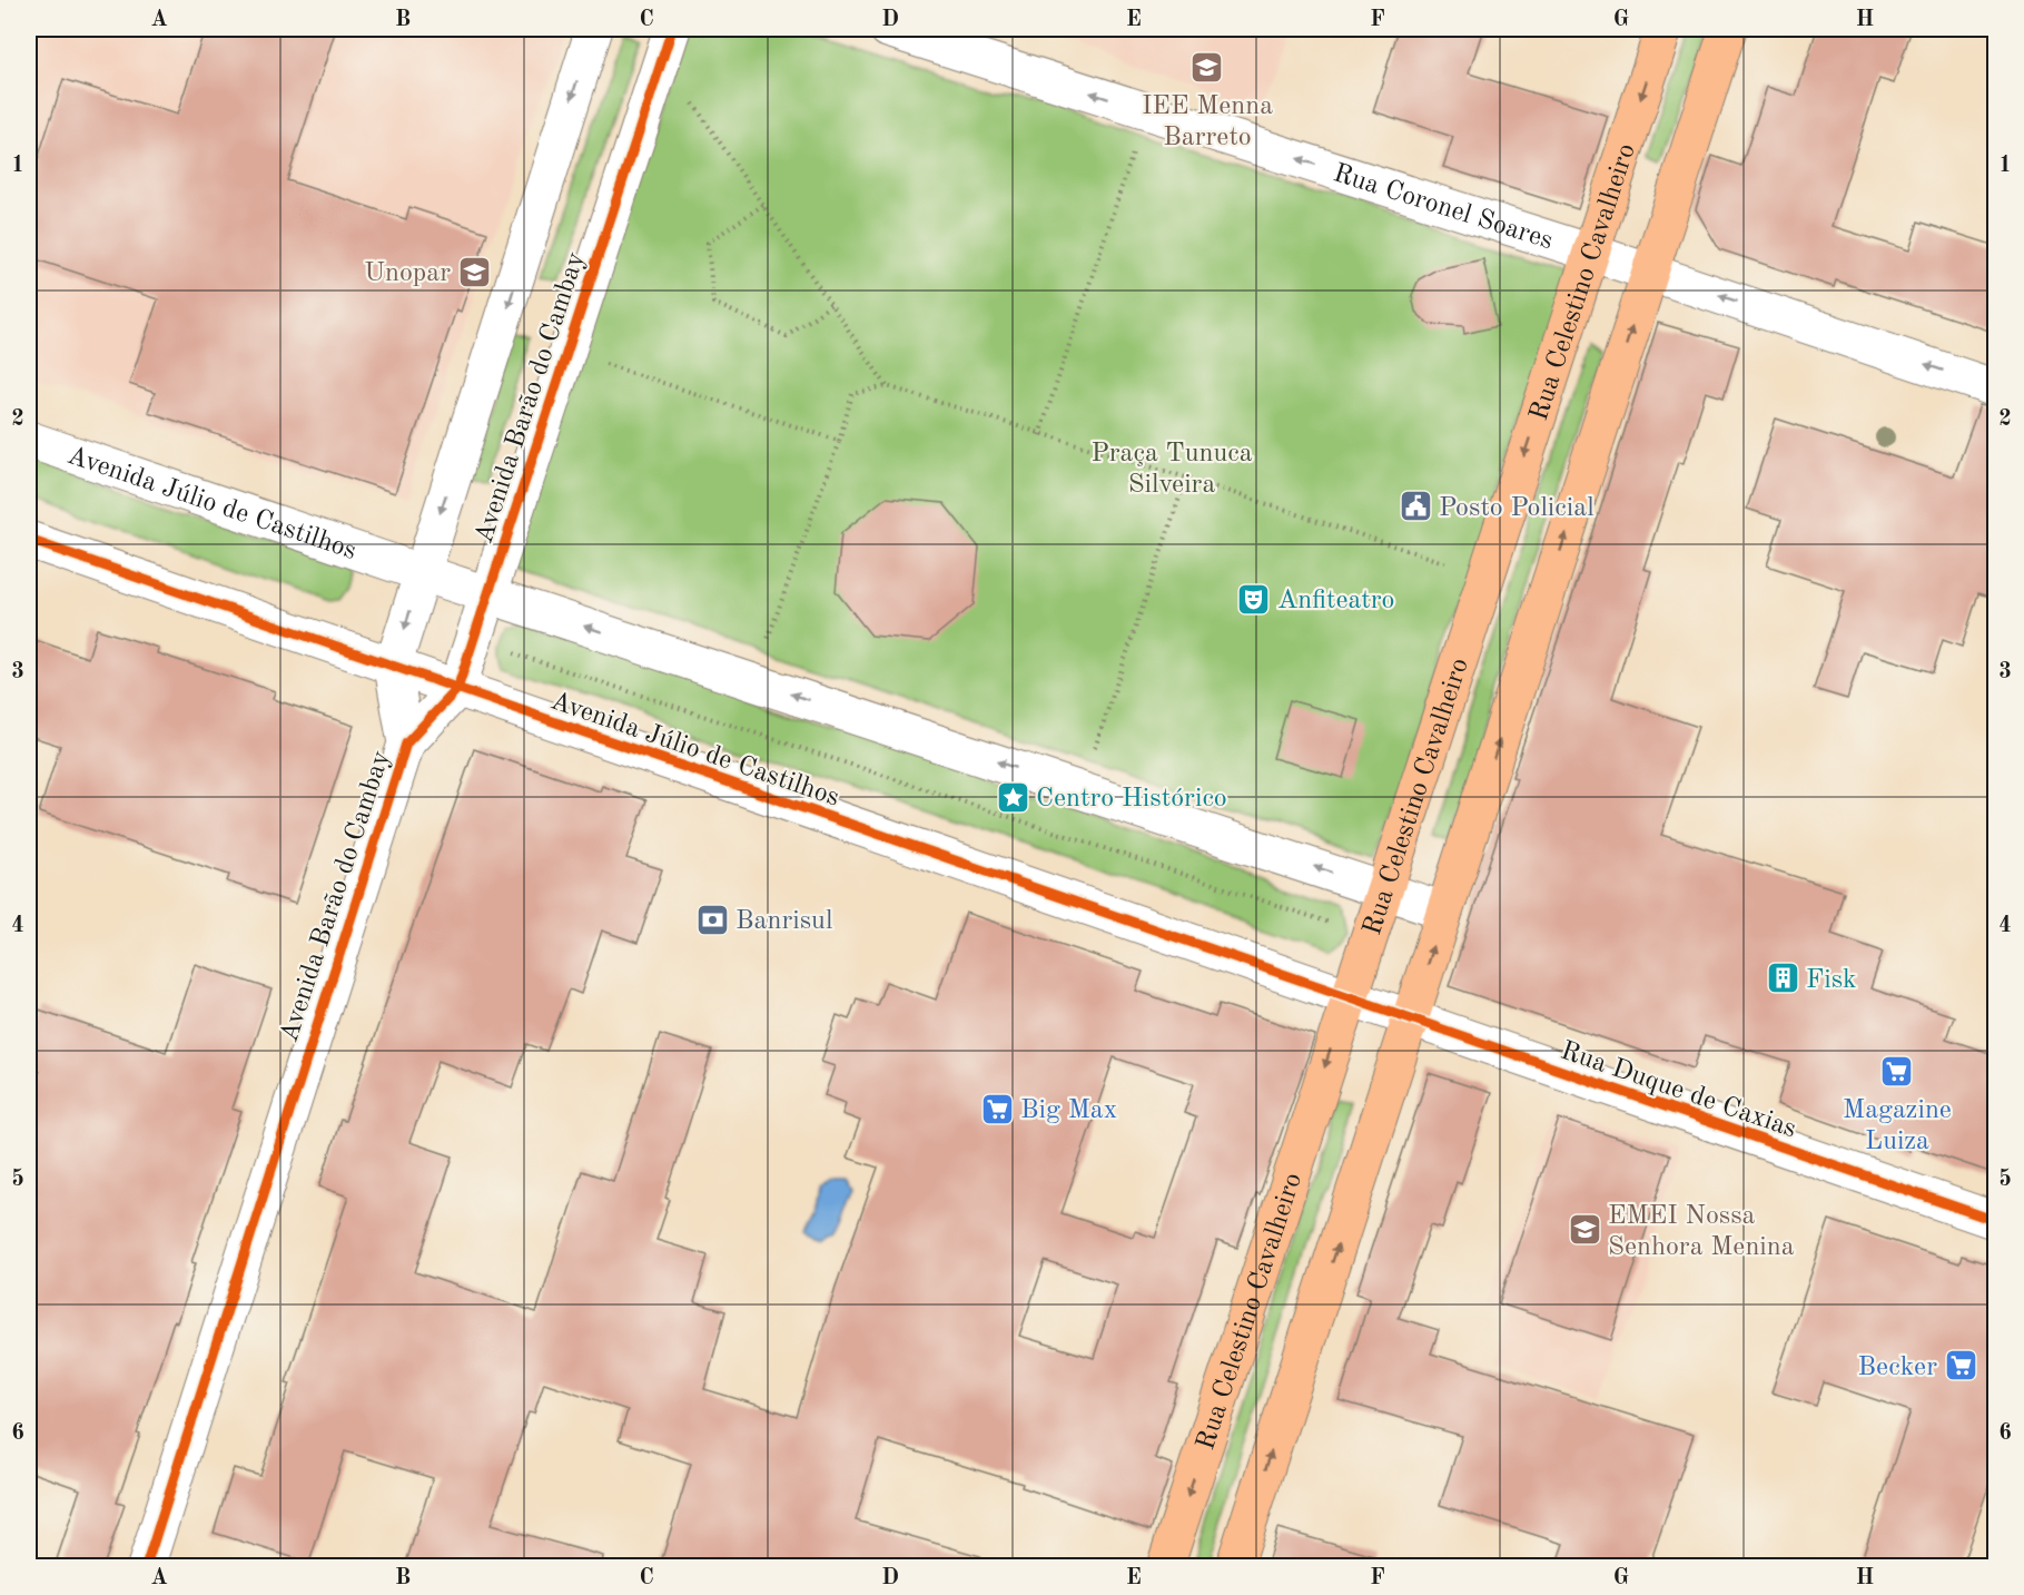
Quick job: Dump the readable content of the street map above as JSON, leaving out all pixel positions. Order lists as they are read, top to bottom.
{
  "streets": {
    "main road": ["Rua Celestino Cavalheiro"],
    "street": [
      "Rua Coronel Soares",
      "Avenida Barão do Cambay",
      "Avenida Júlio de Castilhos",
      "Rua Duque de Caxias"
    ]
  },
  "crossings": [
    ["Rua Coronel Soares", "Rua Celestino Cavalheiro"],
    ["Rua Celestino Cavalheiro", "Avenida Júlio de Castilhos"],
    ["Rua Celestino Cavalheiro", "Rua Duque de Caxias"],
    ["Avenida Barão do Cambay", "Avenida Júlio de Castilhos"],
    ["Avenida Júlio de Castilhos", "Rua Duque de Caxias"]
  ],
  "one_way": ["Rua Coronel Soares"],
  "parks": ["Praça Tunuca Silveira"],
  "places": {
    "school or university": ["IEE Menna Barreto", "Unopar", "EMEI Nossa Senhora Menina"],
    "public building": ["Posto Policial"],
    "theatre": ["Anfiteatro"],
    "place": ["Centro Histórico"],
    "bank": ["Banrisul"],
    "building": ["Fisk"],
    "supermarket": ["Magazine Luiza", "Big Max", "Becker"]
  },
  "grid": {
    "columns": [
      "A",
      "B",
      "C",
      "D",
      "E",
      "F",
      "G",
      "H"
    ],
    "rows": [
      "1",
      "2",
      "3",
      "4",
      "5",
      "6"
    ]
  }
}
